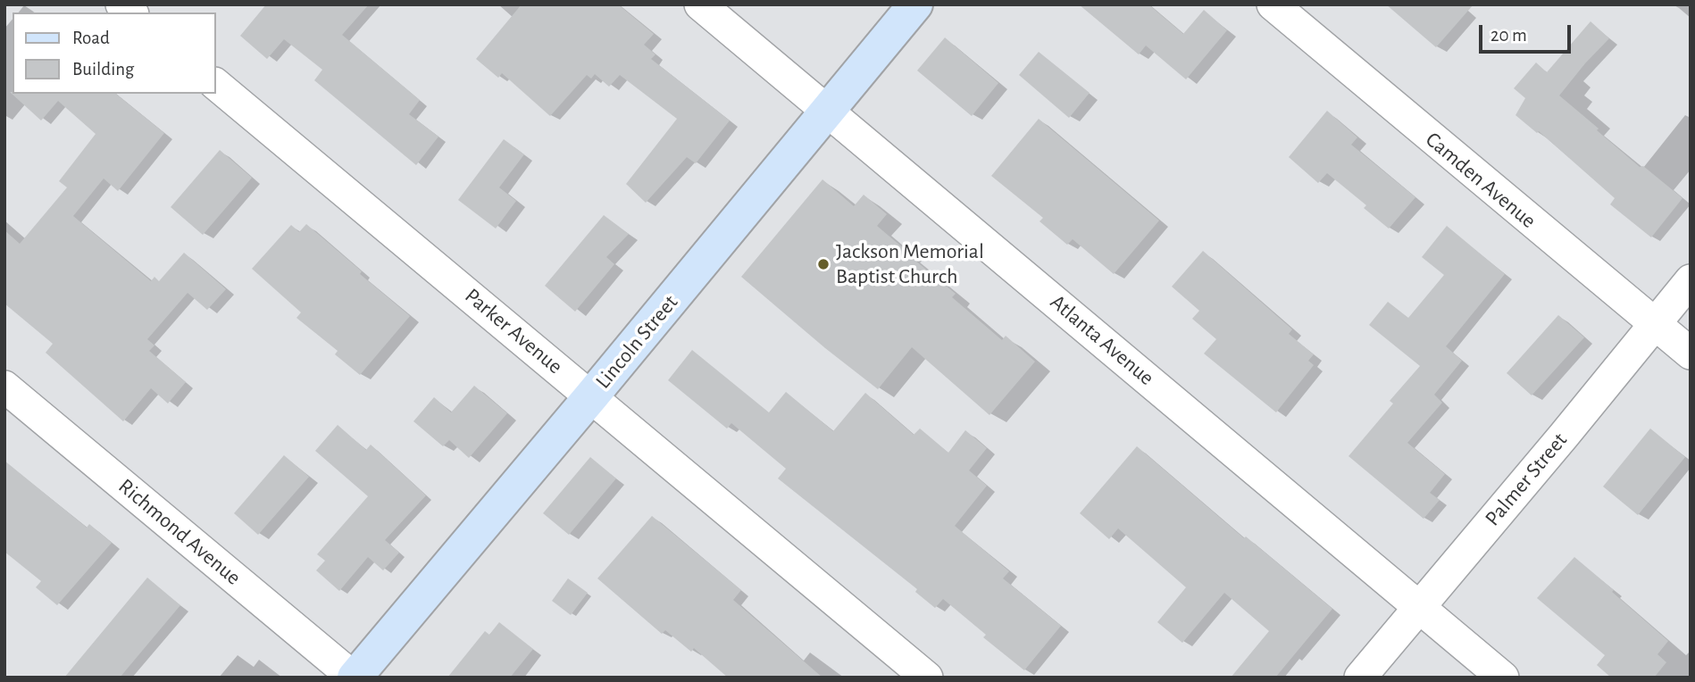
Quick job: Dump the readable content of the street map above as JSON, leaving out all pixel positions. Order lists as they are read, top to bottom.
{
  "streets": {
    "street": [
      "Camden Avenue",
      "Parker Avenue",
      "Atlanta Avenue",
      "Lincoln Street",
      "Palmer Street",
      "Richmond Avenue"
    ]
  },
  "crossings": [
    ["Camden Avenue", "Palmer Street"],
    ["Parker Avenue", "Lincoln Street"],
    ["Atlanta Avenue", "Lincoln Street"],
    ["Atlanta Avenue", "Palmer Street"],
    ["Lincoln Street", "Richmond Avenue"]
  ],
  "places": ["Jackson Memorial Baptist Church"],
  "legend": ["Road", "Building"],
  "scale_bar": "20 m"
}
